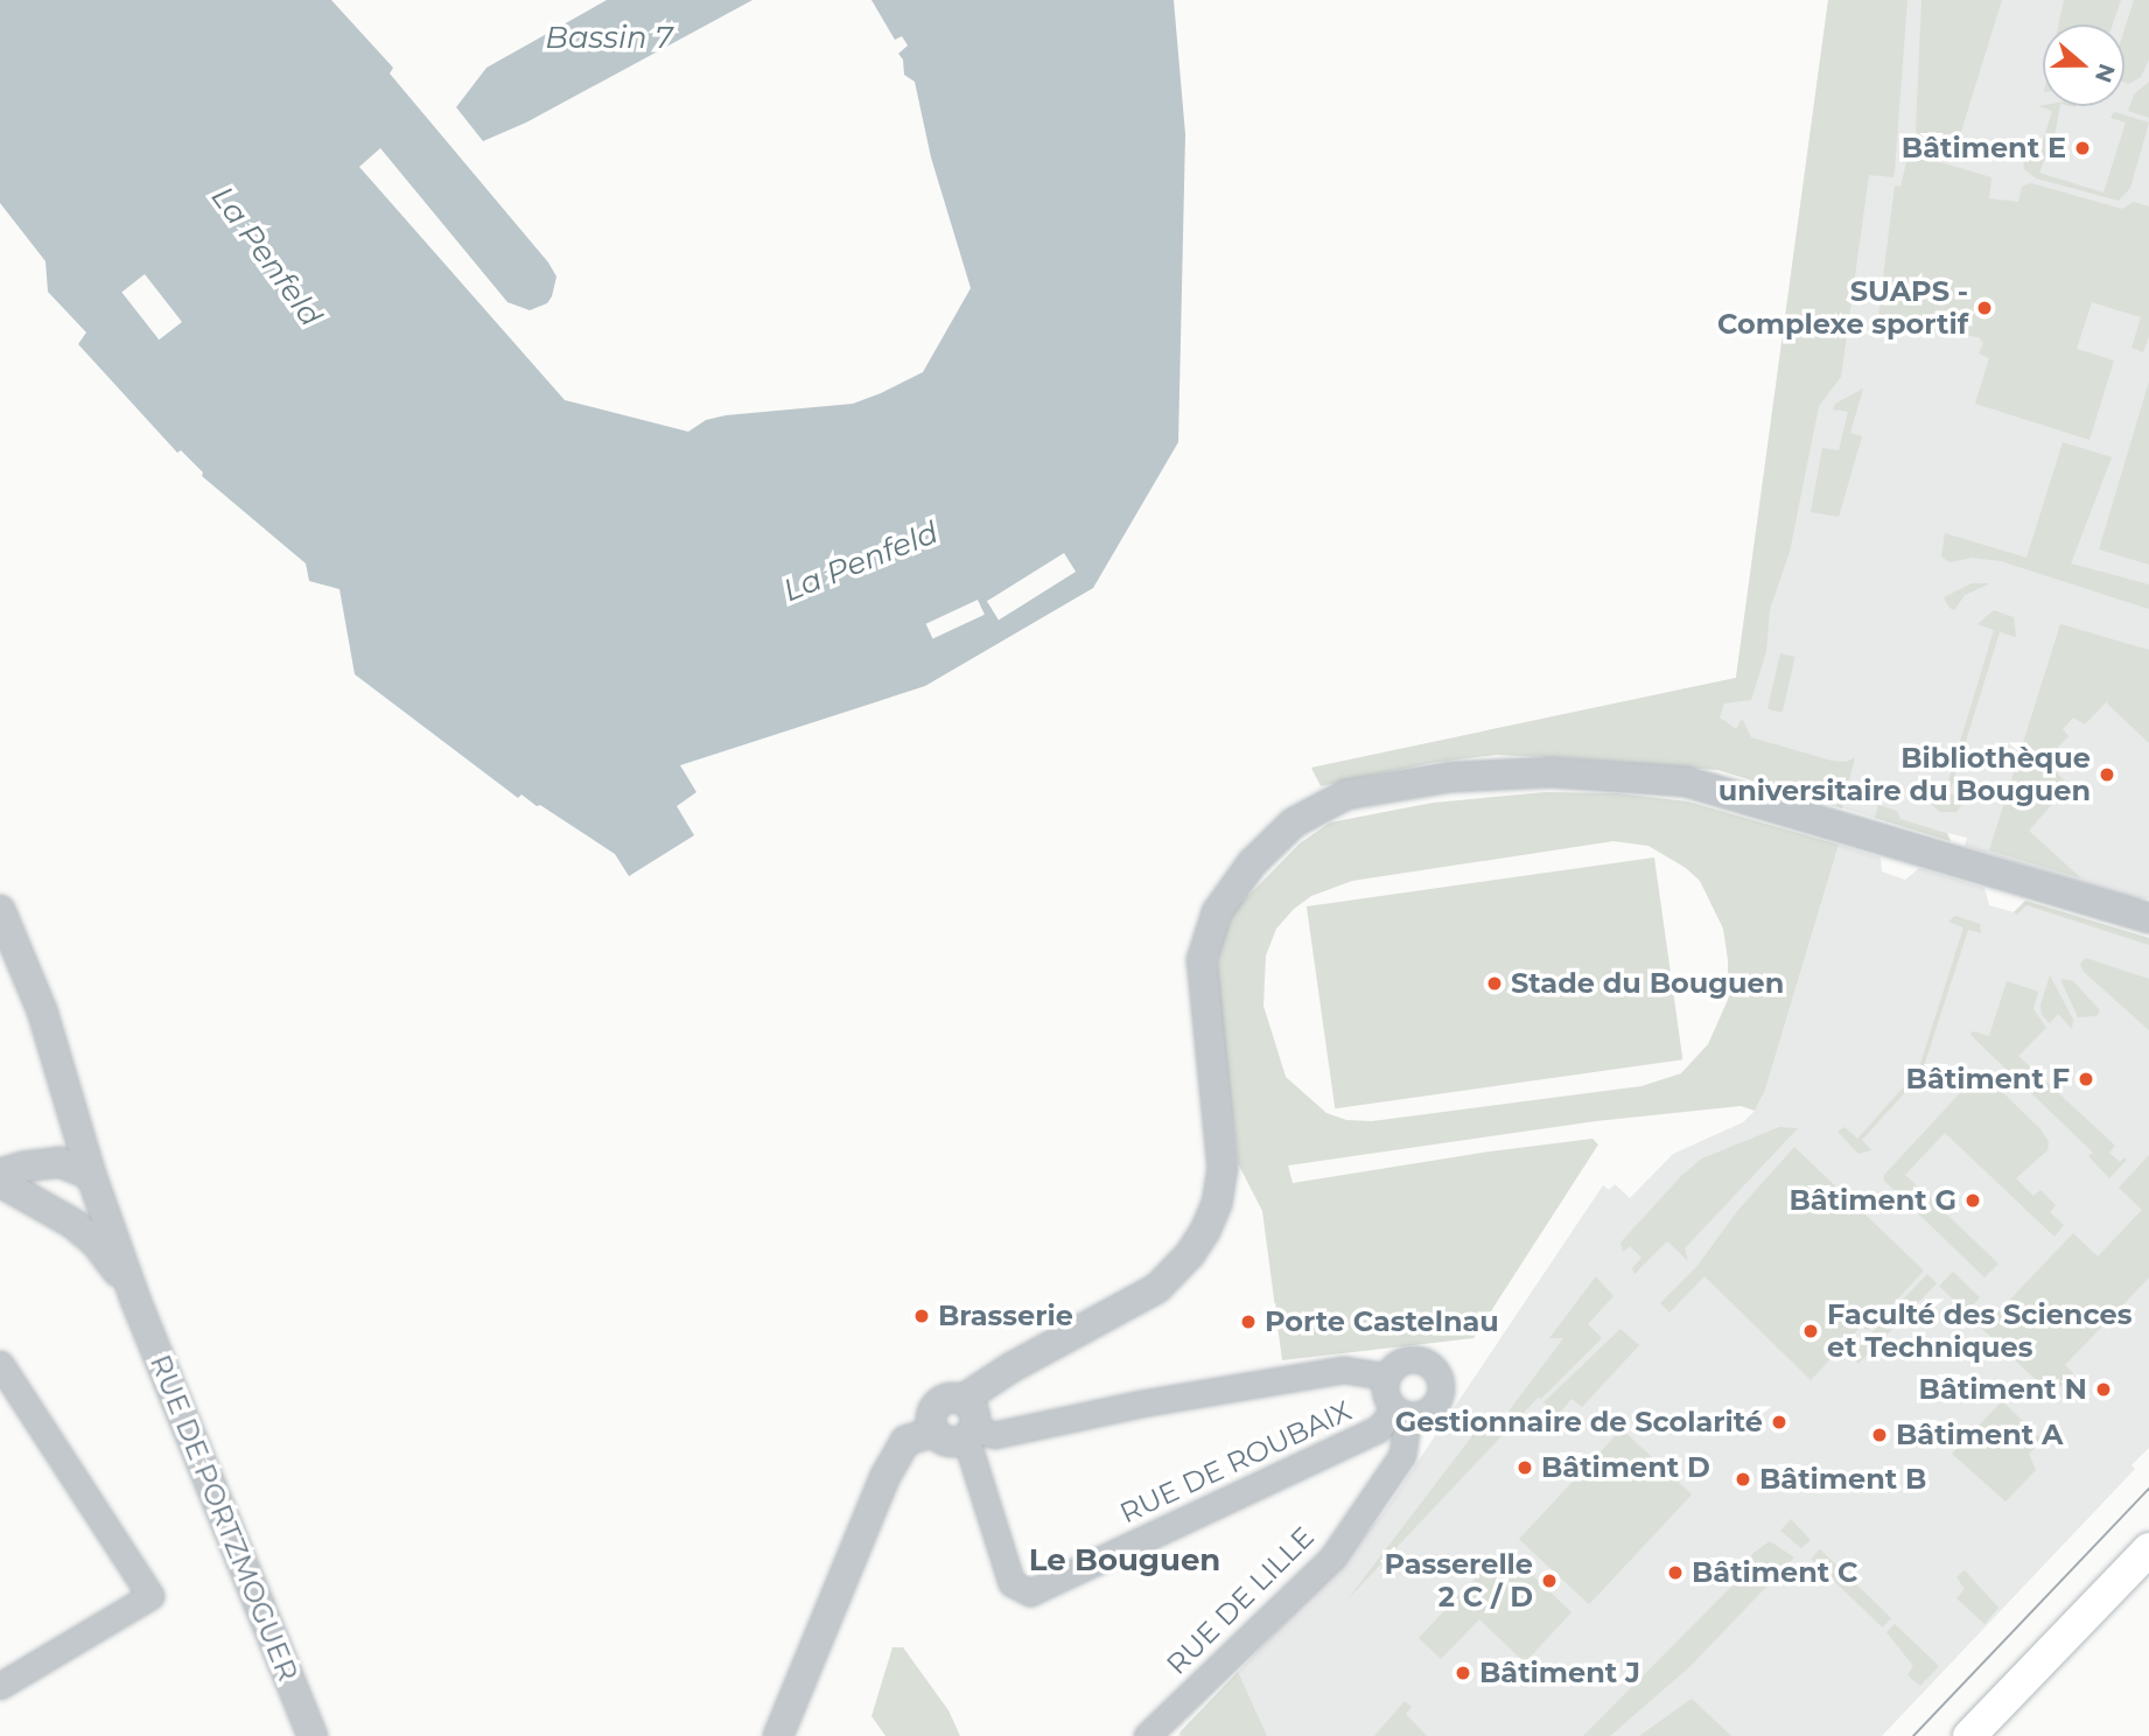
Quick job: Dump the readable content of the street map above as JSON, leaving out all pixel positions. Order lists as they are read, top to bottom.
{
  "streets": {
    "street": ["RUE DE ROUBAIX", "RUE DE PORTZMOGUER", "RUE DE LILLE"]
  },
  "crossings": [
    ["RUE DE ROUBAIX", "RUE DE LILLE"]
  ],
  "districts": ["Le Bouguen"],
  "water": ["Bassin 7", "La Penfeld"],
  "places": [
    "Bâtiment E",
    "SUAPS - Complexe sportif",
    "Bibliothèque universitaire du Bouguen",
    "Stade du Bouguen",
    "Bâtiment F",
    "Bâtiment G",
    "Brasserie",
    "Porte Castelnau",
    "Faculté des Sciences et Techniques",
    "Bâtiment N",
    "Gestionnaire de Scolarité",
    "Bâtiment A",
    "Bâtiment D",
    "Bâtiment B",
    "Bâtiment C",
    "Passerelle 2 C / D",
    "Bâtiment J"
  ],
  "north": "right"
}
